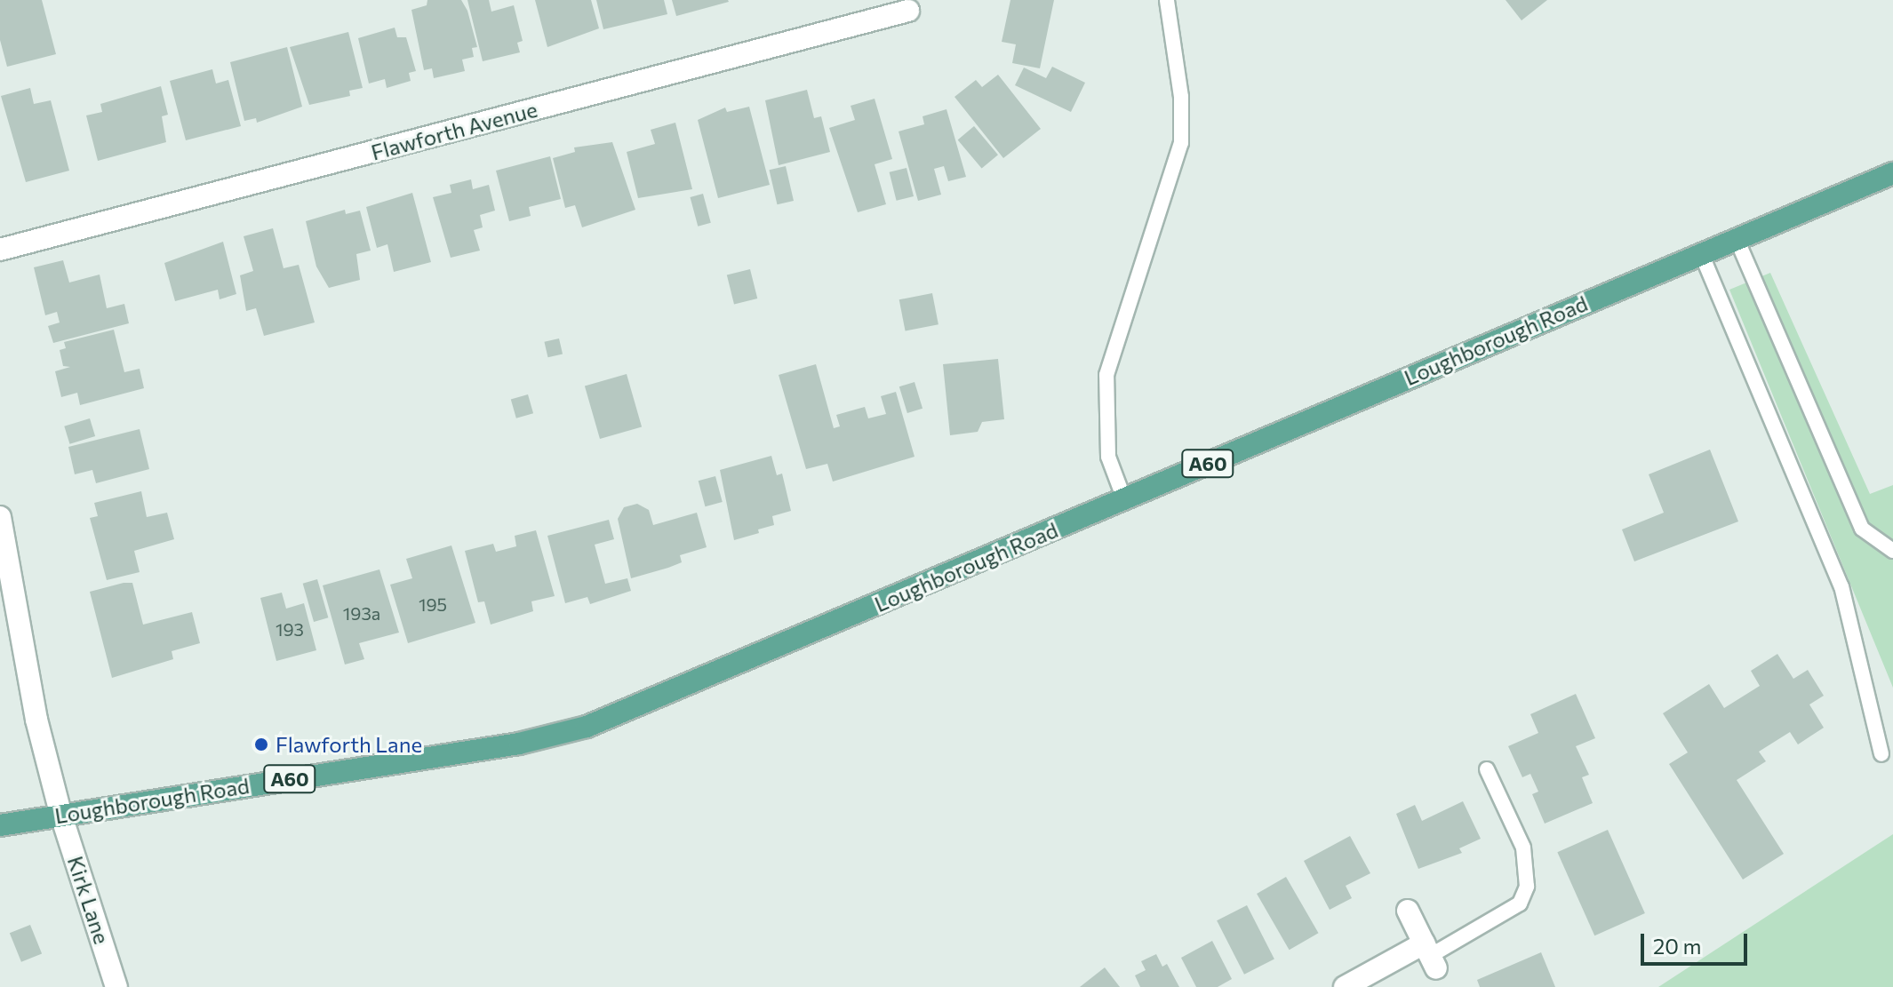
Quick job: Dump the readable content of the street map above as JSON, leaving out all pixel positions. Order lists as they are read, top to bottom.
{
  "streets": {
    "main road": ["Loughborough Road", "A60"],
    "street": ["Flawforth Avenue", "Kirk Lane"]
  },
  "crossings": [
    ["Loughborough Road", "Kirk Lane"]
  ],
  "places": ["Flawforth Lane"],
  "house_numbers": ["195", "193a", "193"],
  "scale_bar": "20 m"
}
